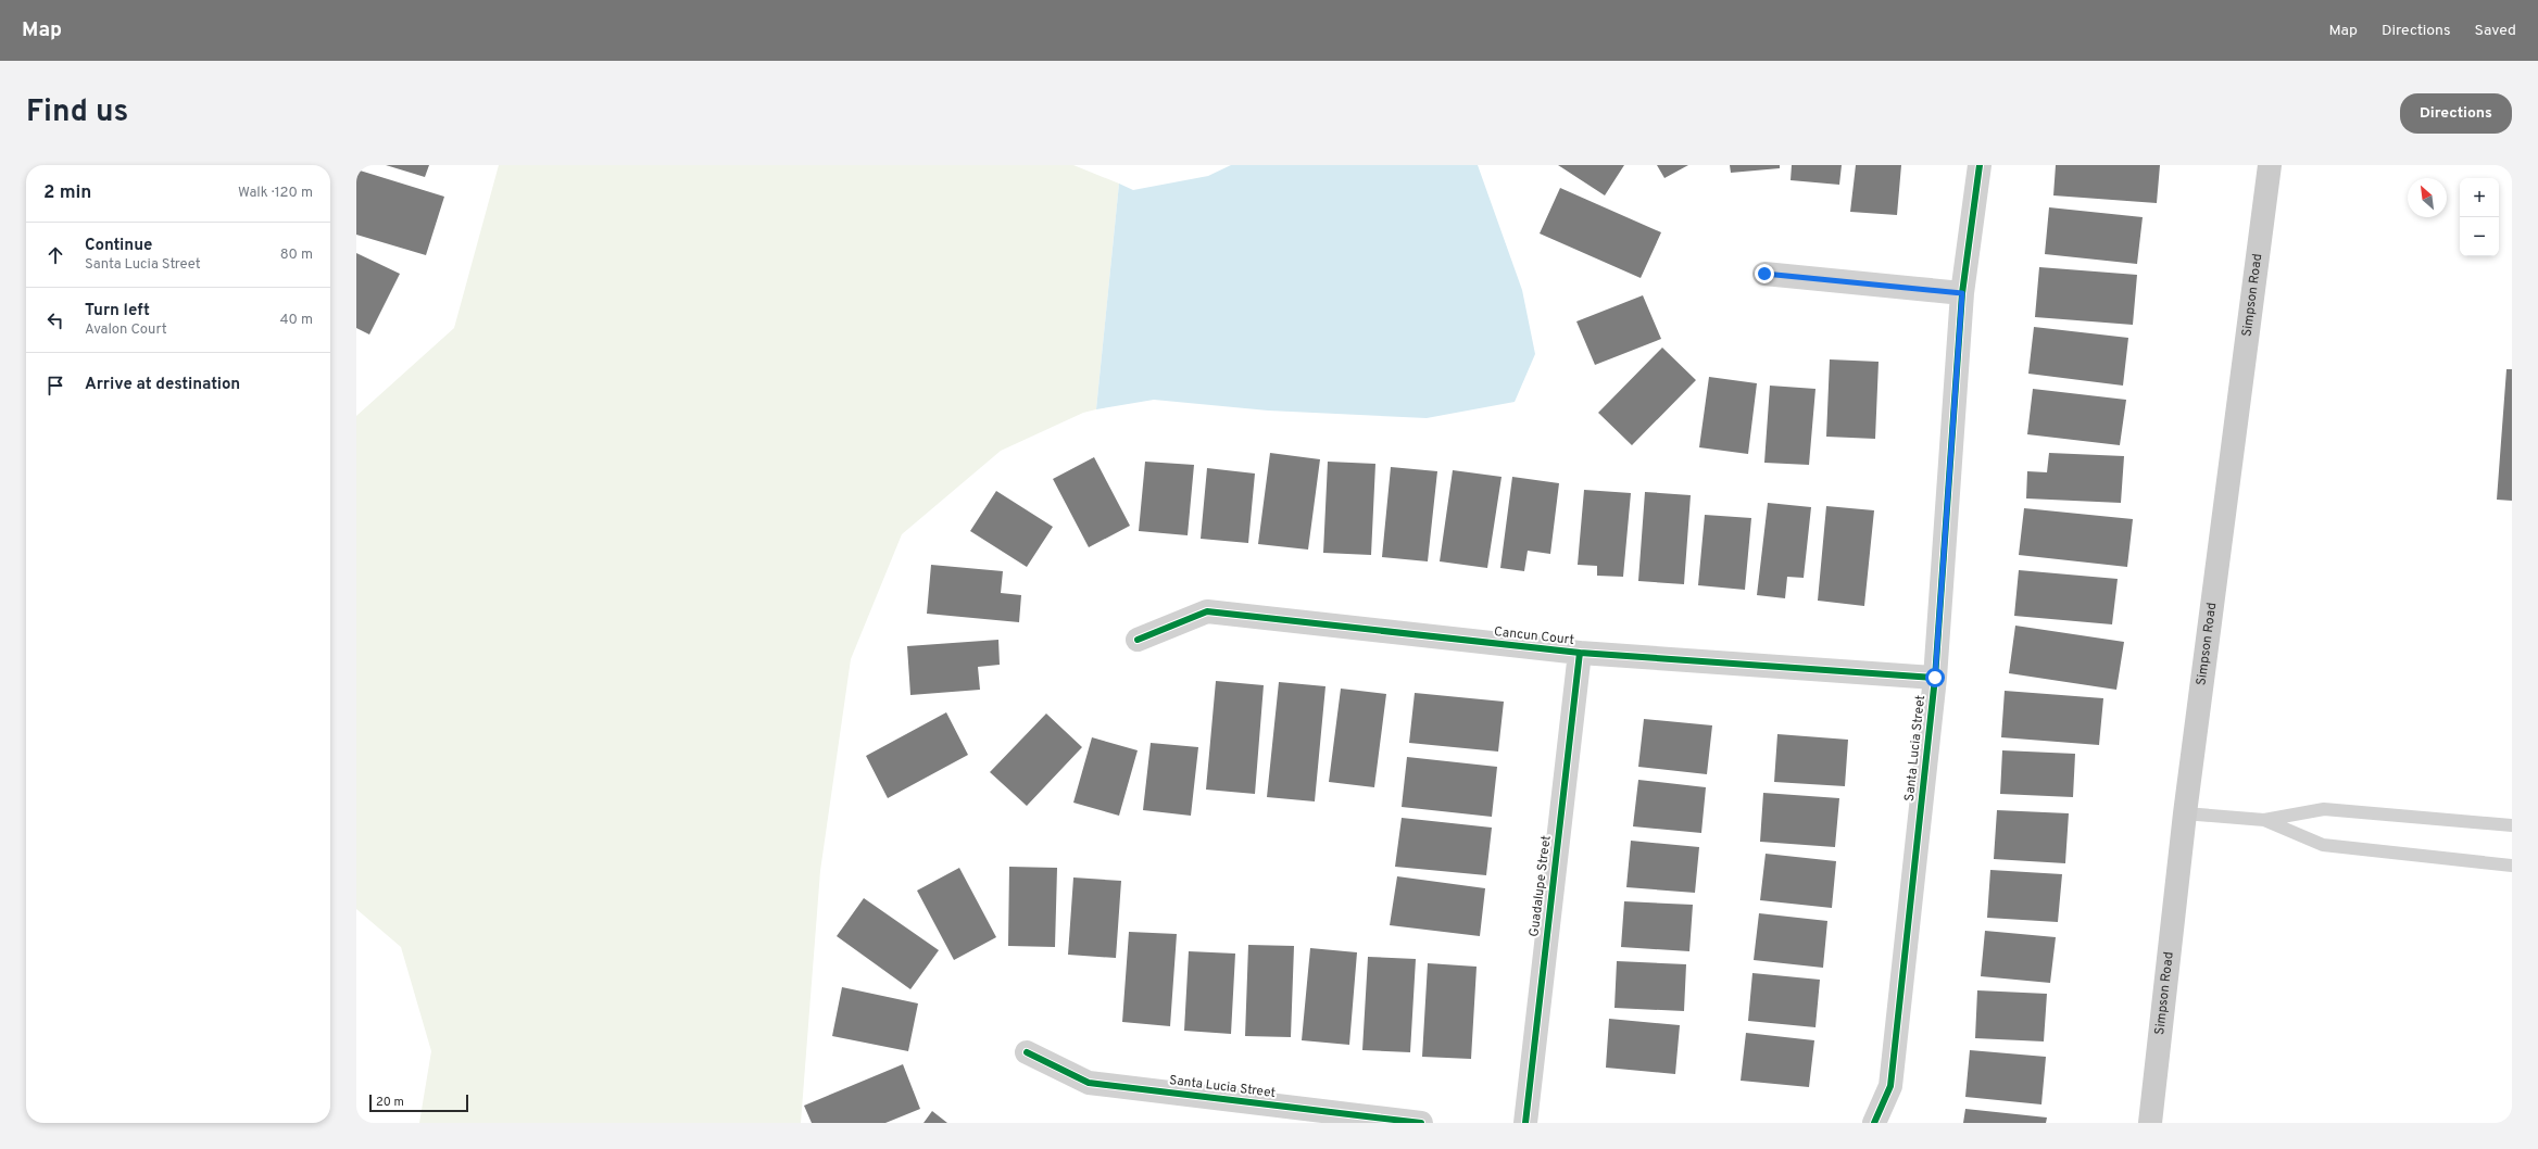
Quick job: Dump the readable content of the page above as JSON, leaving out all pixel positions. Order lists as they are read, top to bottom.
{
  "streets": {
    "main road": ["Simpson Road"],
    "street": ["Cancun Court", "Santa Lucia Street", "Guadalupe Street"]
  },
  "crossings": [
    ["Cancun Court", "Santa Lucia Street"],
    ["Cancun Court", "Guadalupe Street"]
  ],
  "scale_bar": "20 m",
  "north": "top left",
  "page": {
    "header": "Map",
    "nav": ["Map", "Directions", "Saved"],
    "title": "Find us",
    "buttons": "Directions",
    "heading": ["2 min", "Walk · 120 m"],
    "map_buttons": ["+", "−"],
    "list": [
      ["Continue", "Santa Lucia Street", "80 m"],
      ["Turn left", "Avalon Court", "40 m"],
      "Arrive at destination"
    ],
    "scale": "20 m"
  }
}
